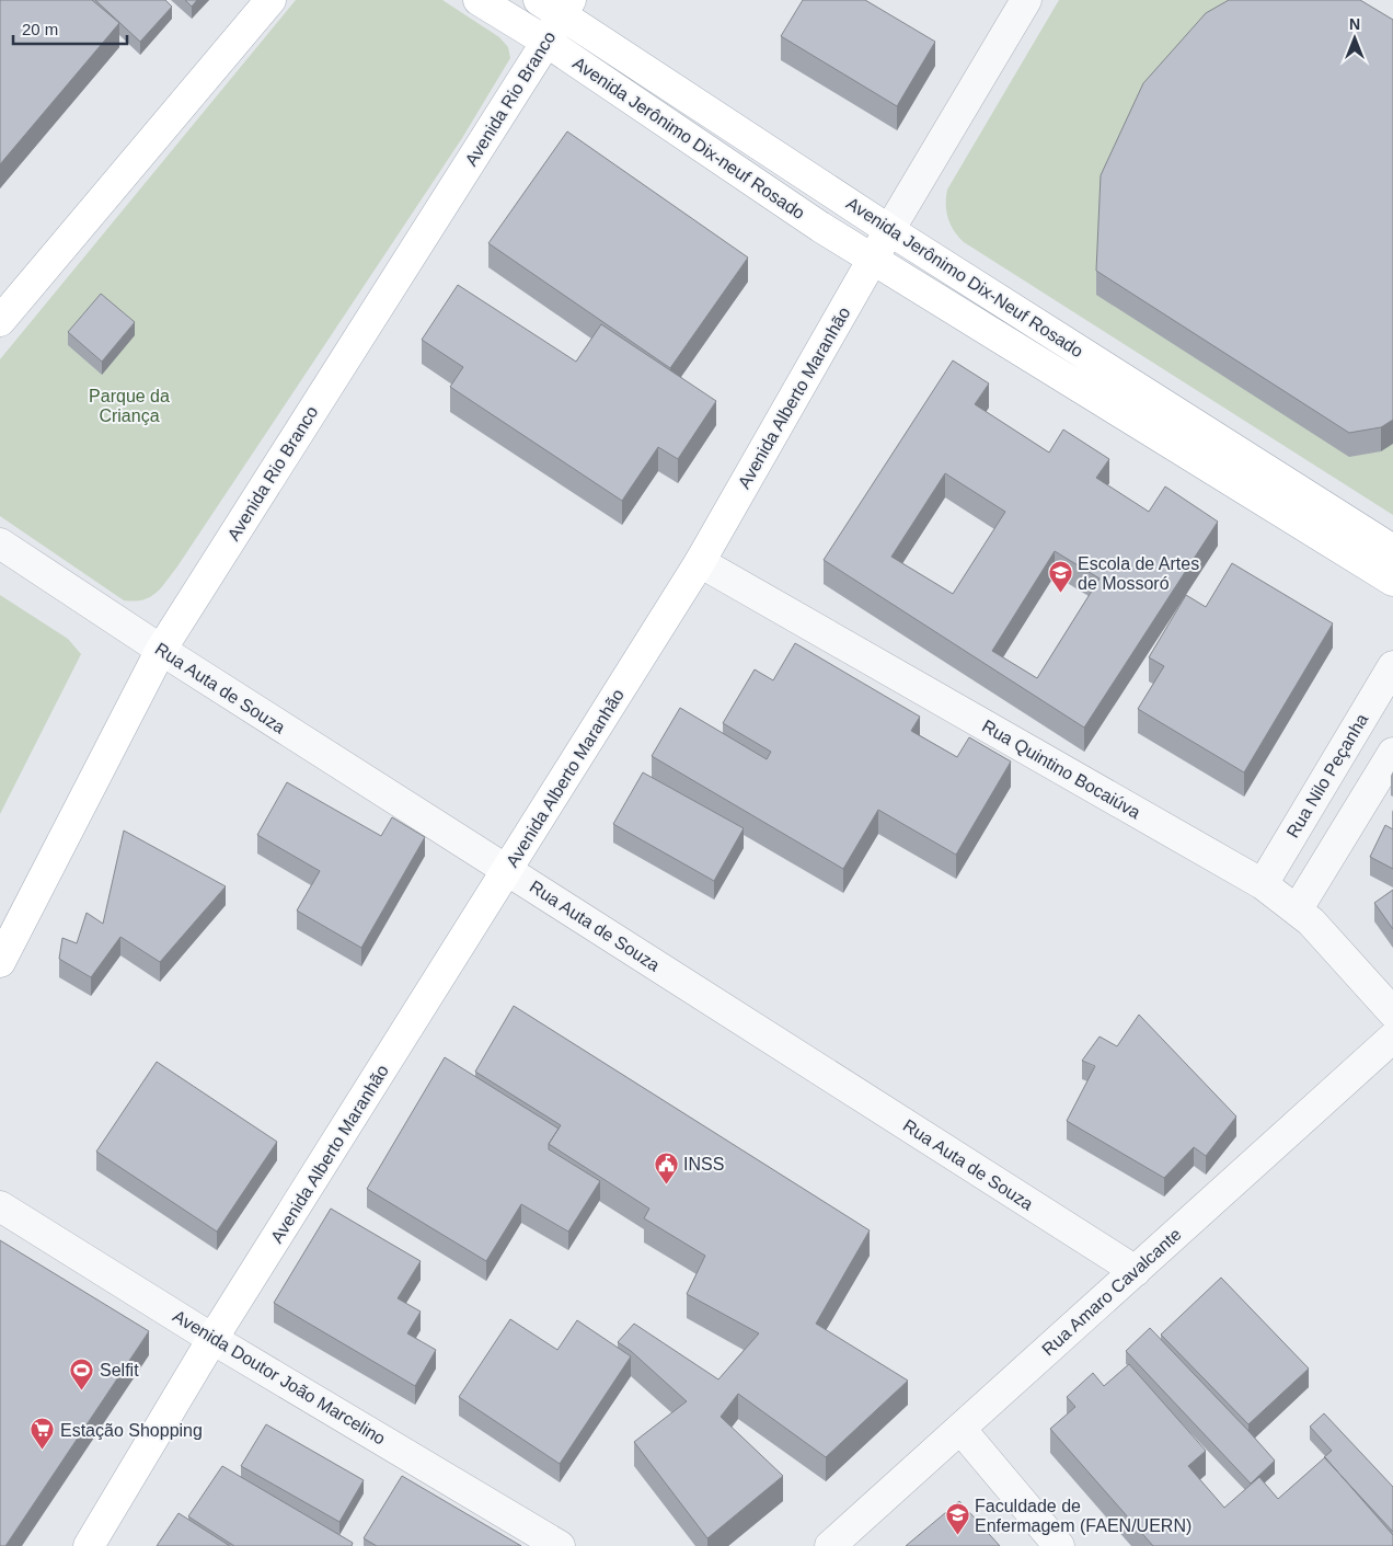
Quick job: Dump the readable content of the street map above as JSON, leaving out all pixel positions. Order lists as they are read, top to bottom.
{
  "streets": {
    "main road": [
      "Avenida Rio Branco",
      "Avenida Jerônimo Dix-neuf Rosado",
      "Avenida Jerônimo Dix-Neuf Rosado",
      "Avenida Alberto Maranhão"
    ],
    "street": [
      "Rua Auta de Souza",
      "Rua Quintino Bocaiúva",
      "Rua Nilo Peçanha",
      "Rua Amaro Cavalcante",
      "Avenida Doutor João Marcelino"
    ]
  },
  "crossings": [
    ["Avenida Rio Branco", "Avenida Jerônimo Dix-neuf Rosado"],
    ["Avenida Rio Branco", "Avenida Jerônimo Dix-Neuf Rosado"],
    ["Avenida Rio Branco", "Rua Auta de Souza"],
    ["Avenida Jerônimo Dix-neuf Rosado", "Avenida Jerônimo Dix-Neuf Rosado"],
    ["Avenida Jerônimo Dix-neuf Rosado", "Avenida Alberto Maranhão"],
    ["Avenida Jerônimo Dix-Neuf Rosado", "Avenida Alberto Maranhão"],
    ["Avenida Alberto Maranhão", "Rua Auta de Souza"],
    ["Avenida Alberto Maranhão", "Rua Quintino Bocaiúva"],
    ["Avenida Alberto Maranhão", "Avenida Doutor João Marcelino"],
    ["Rua Auta de Souza", "Rua Amaro Cavalcante"],
    ["Rua Quintino Bocaiúva", "Rua Nilo Peçanha"]
  ],
  "parks": ["Parque da Criança"],
  "places": {
    "school or university": ["Escola de Artes de Mossoró", "Faculdade de Enfermagem (FAEN/UERN)"],
    "public building": ["INSS"],
    "sports": ["Selfit"],
    "supermarket": ["Estação Shopping"]
  },
  "scale_bar": "20 m",
  "north": "top"
}
